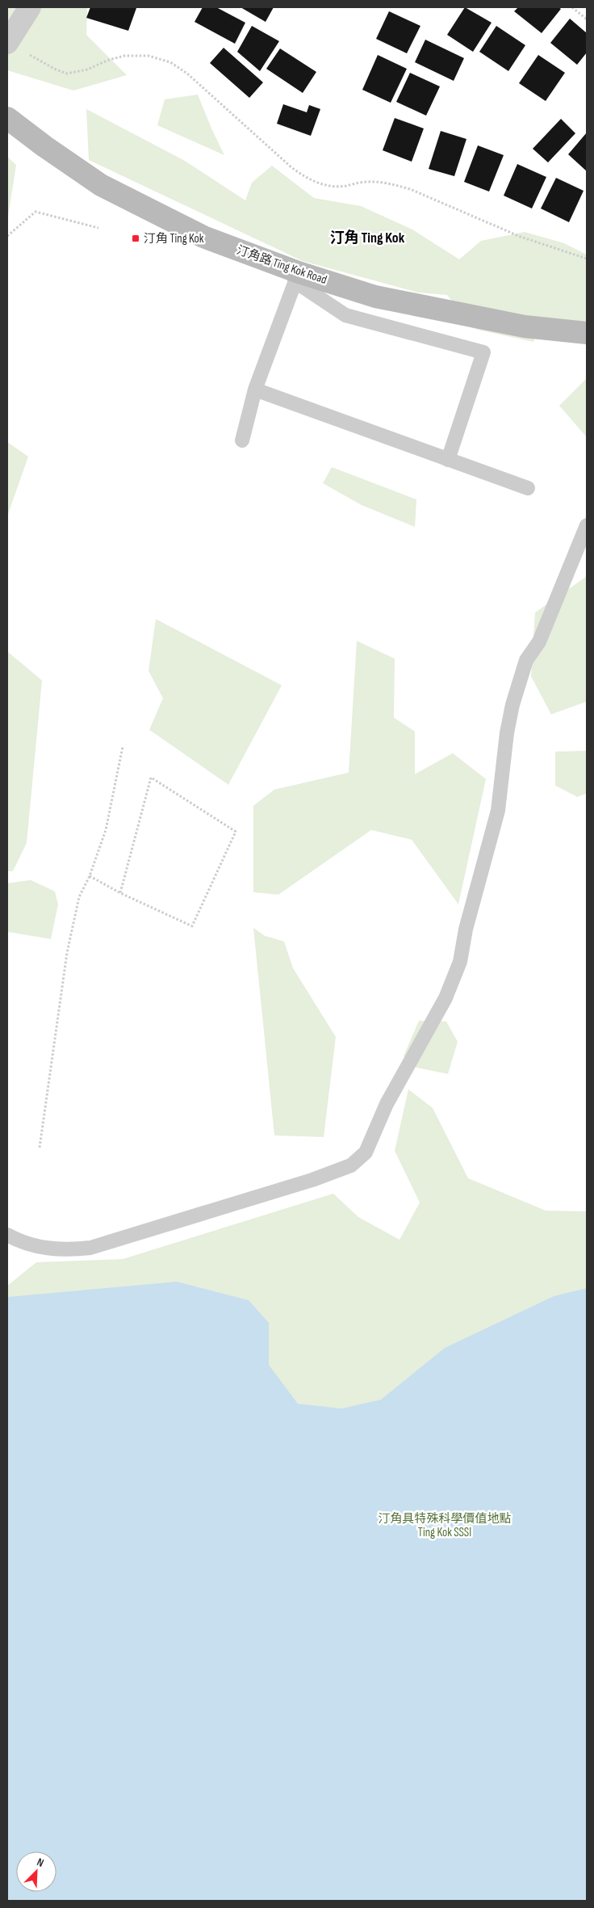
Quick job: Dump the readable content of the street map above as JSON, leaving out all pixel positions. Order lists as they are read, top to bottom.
{
  "streets": {
    "main road": ["汀角路 Ting Kok Road"]
  },
  "districts": ["汀角 Ting Kok"],
  "parks": ["汀角具特殊科學價值地點 Ting Kok SSSI"],
  "places": {
    "transit": ["汀角 Ting Kok"]
  },
  "north": "top right"
}
